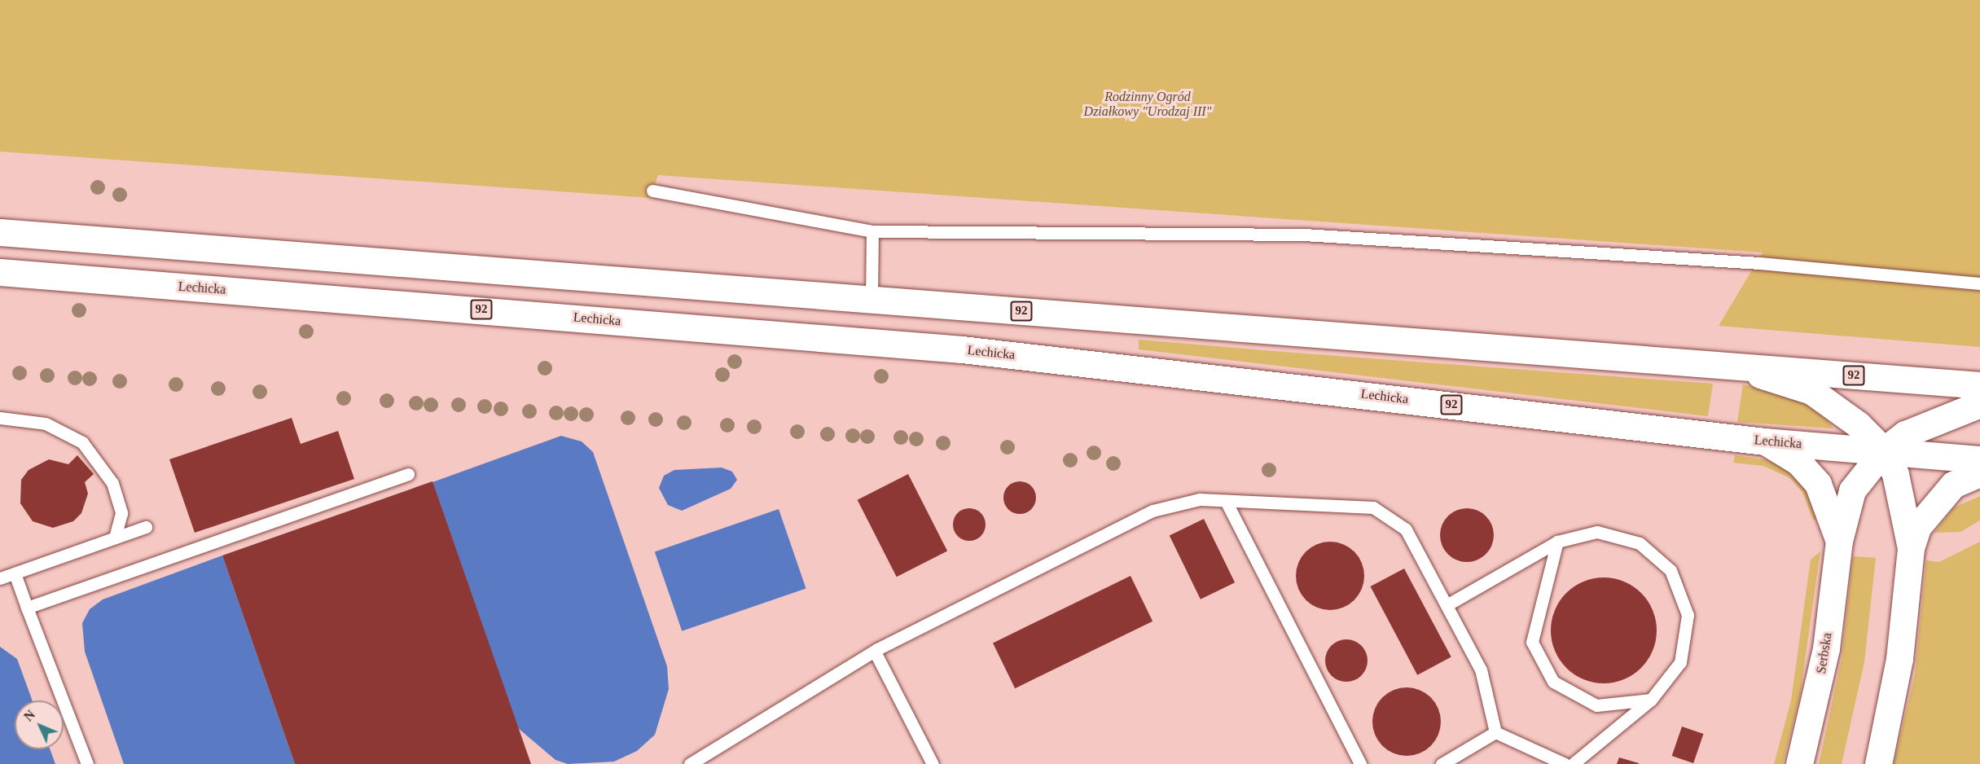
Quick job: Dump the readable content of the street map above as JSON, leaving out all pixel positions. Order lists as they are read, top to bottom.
{
  "streets": {
    "main road": ["Lechicka", "92", "Serbska"]
  },
  "crossings": [
    ["Lechicka", "Serbska"]
  ],
  "parks": ["Rodzinny Ogród Działkowy \"Urodzaj III\""],
  "north": "top left"
}
